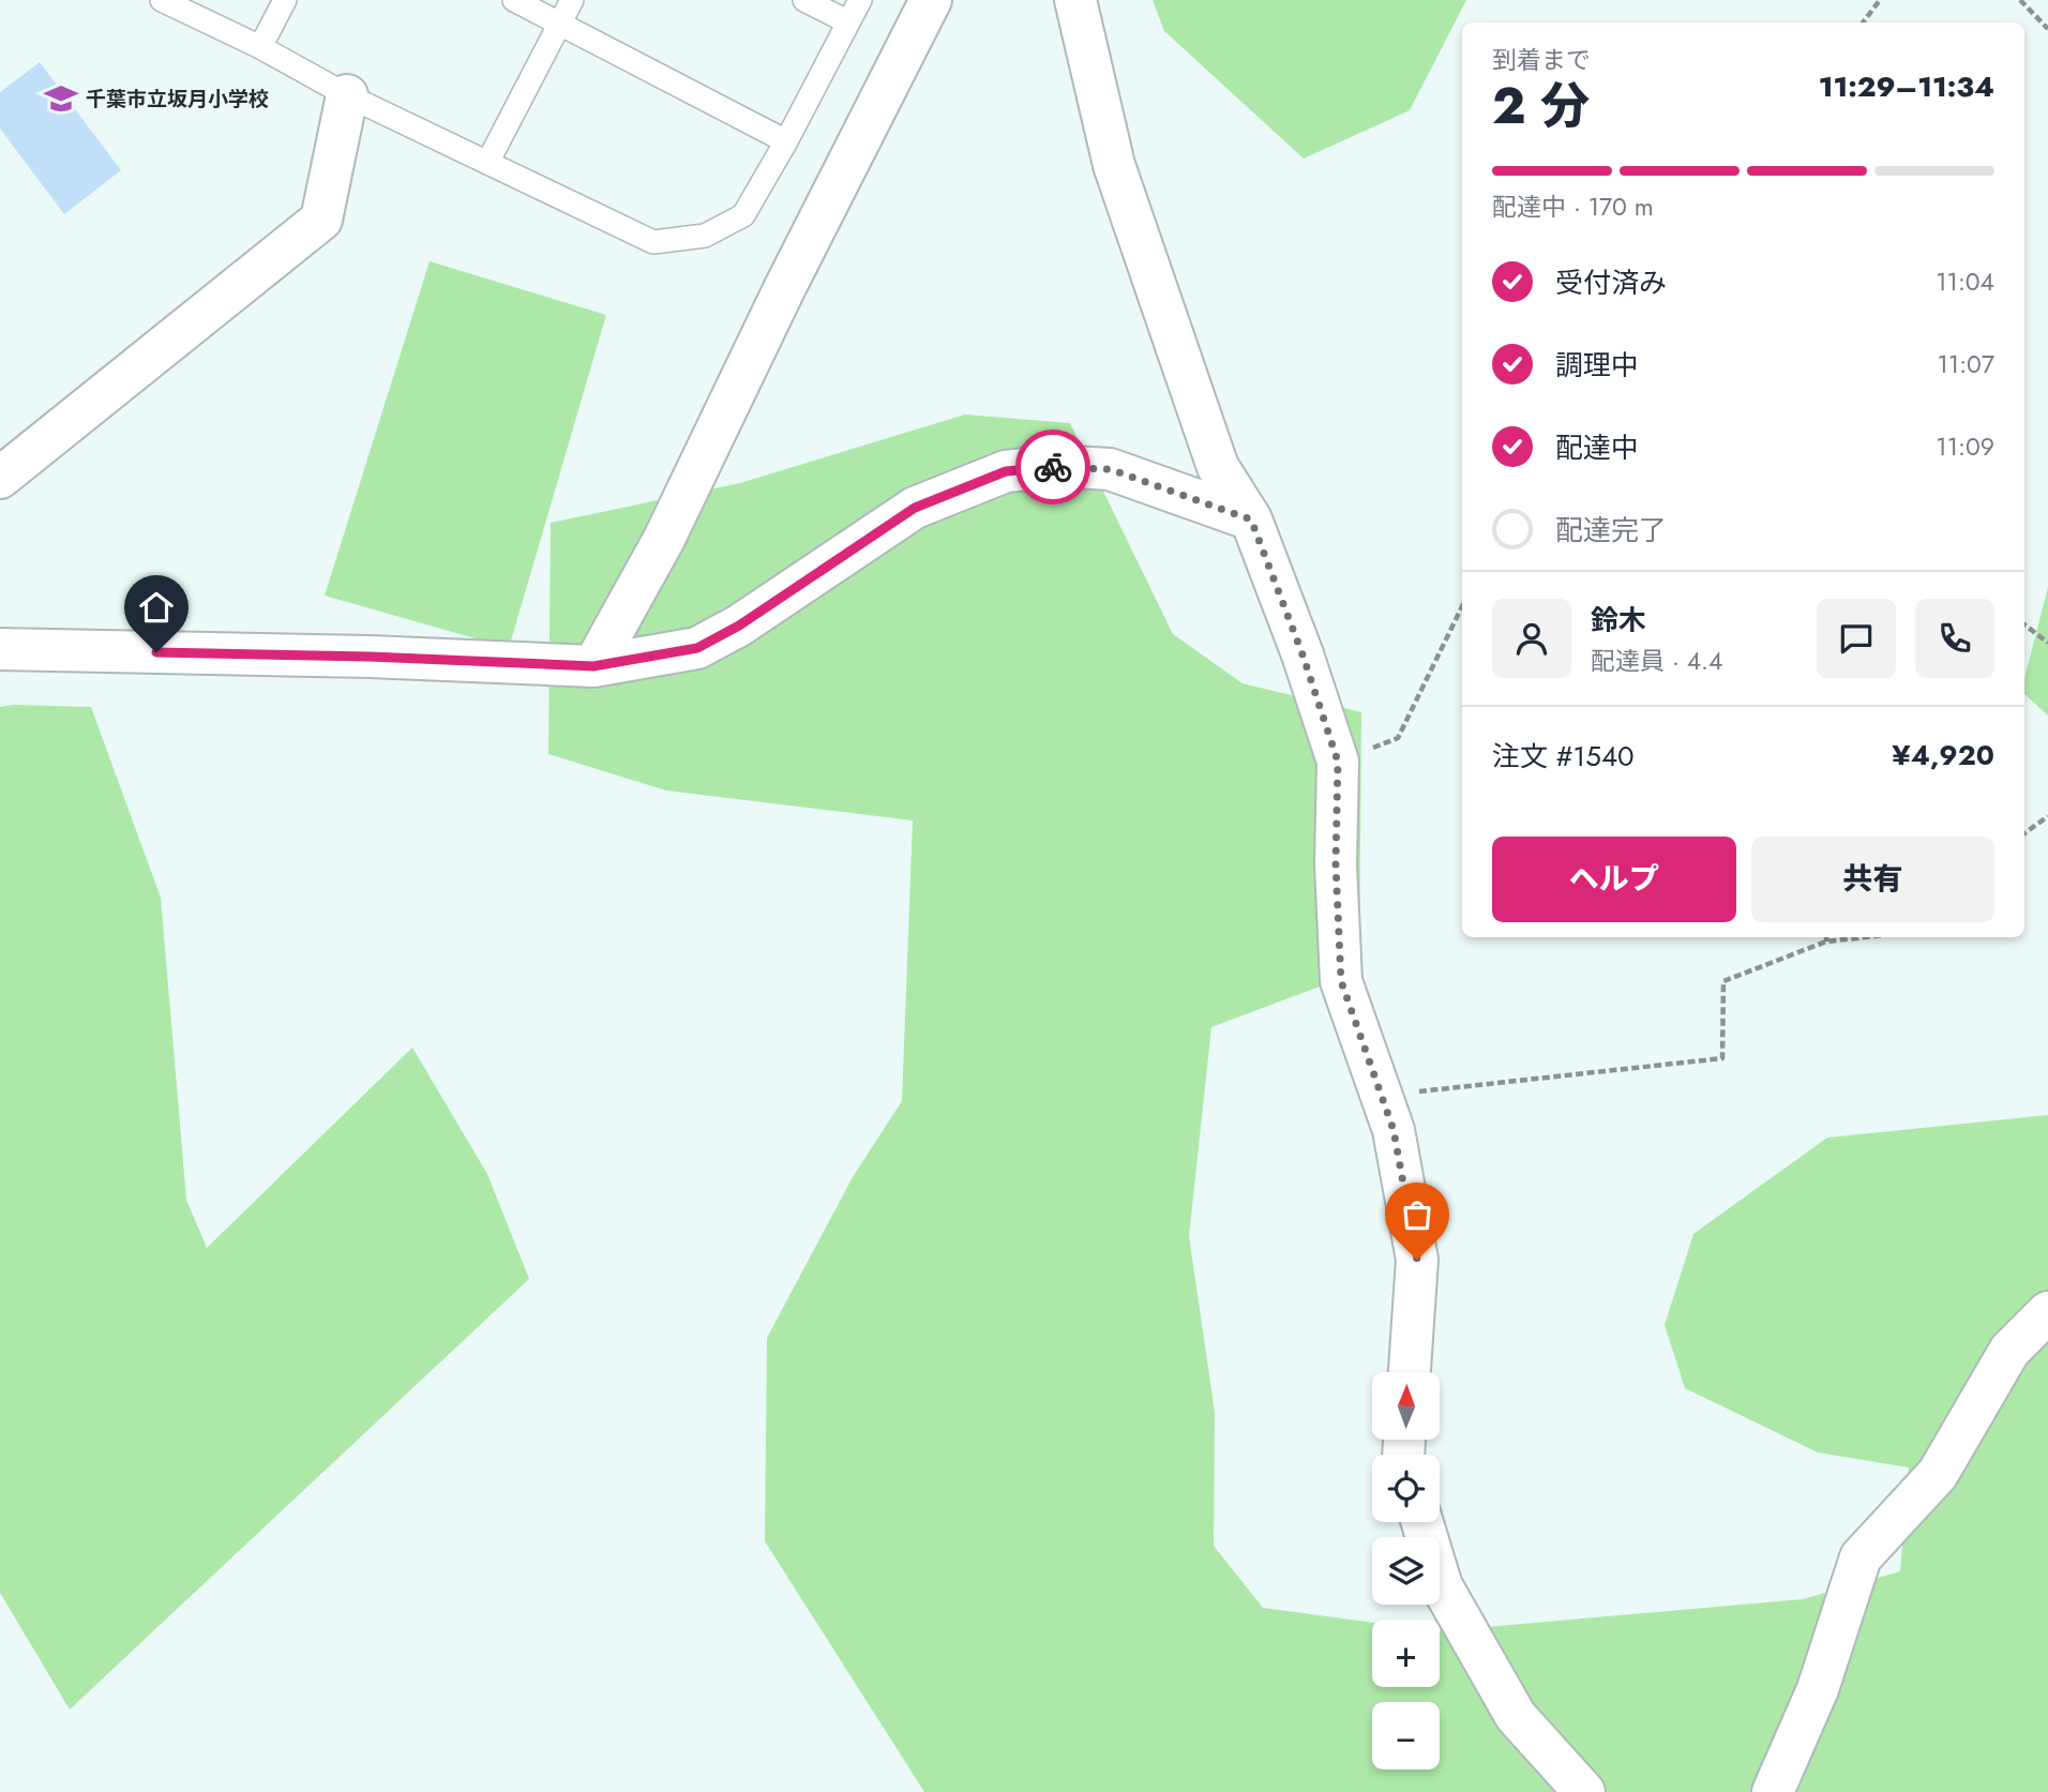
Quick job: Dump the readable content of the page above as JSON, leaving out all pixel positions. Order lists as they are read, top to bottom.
{
  "places": {
    "school or university": ["千葉市立坂月小学校"]
  },
  "north": "top",
  "page": {
    "heading": ["2 分", "到着まで", "11:29–11:34"],
    "panel": [
      "鈴木",
      "配達員 · 4.4",
      "注文 #1540",
      "¥4,920"
    ],
    "bar": "配達中 · 170 m",
    "list": [
      ["受付済み", "11:04"],
      ["調理中", "11:07"],
      ["配達中", "11:09"],
      "配達完了"
    ],
    "buttons": ["ヘルプ", "共有"],
    "map_buttons": ["+", "−"]
  }
}
